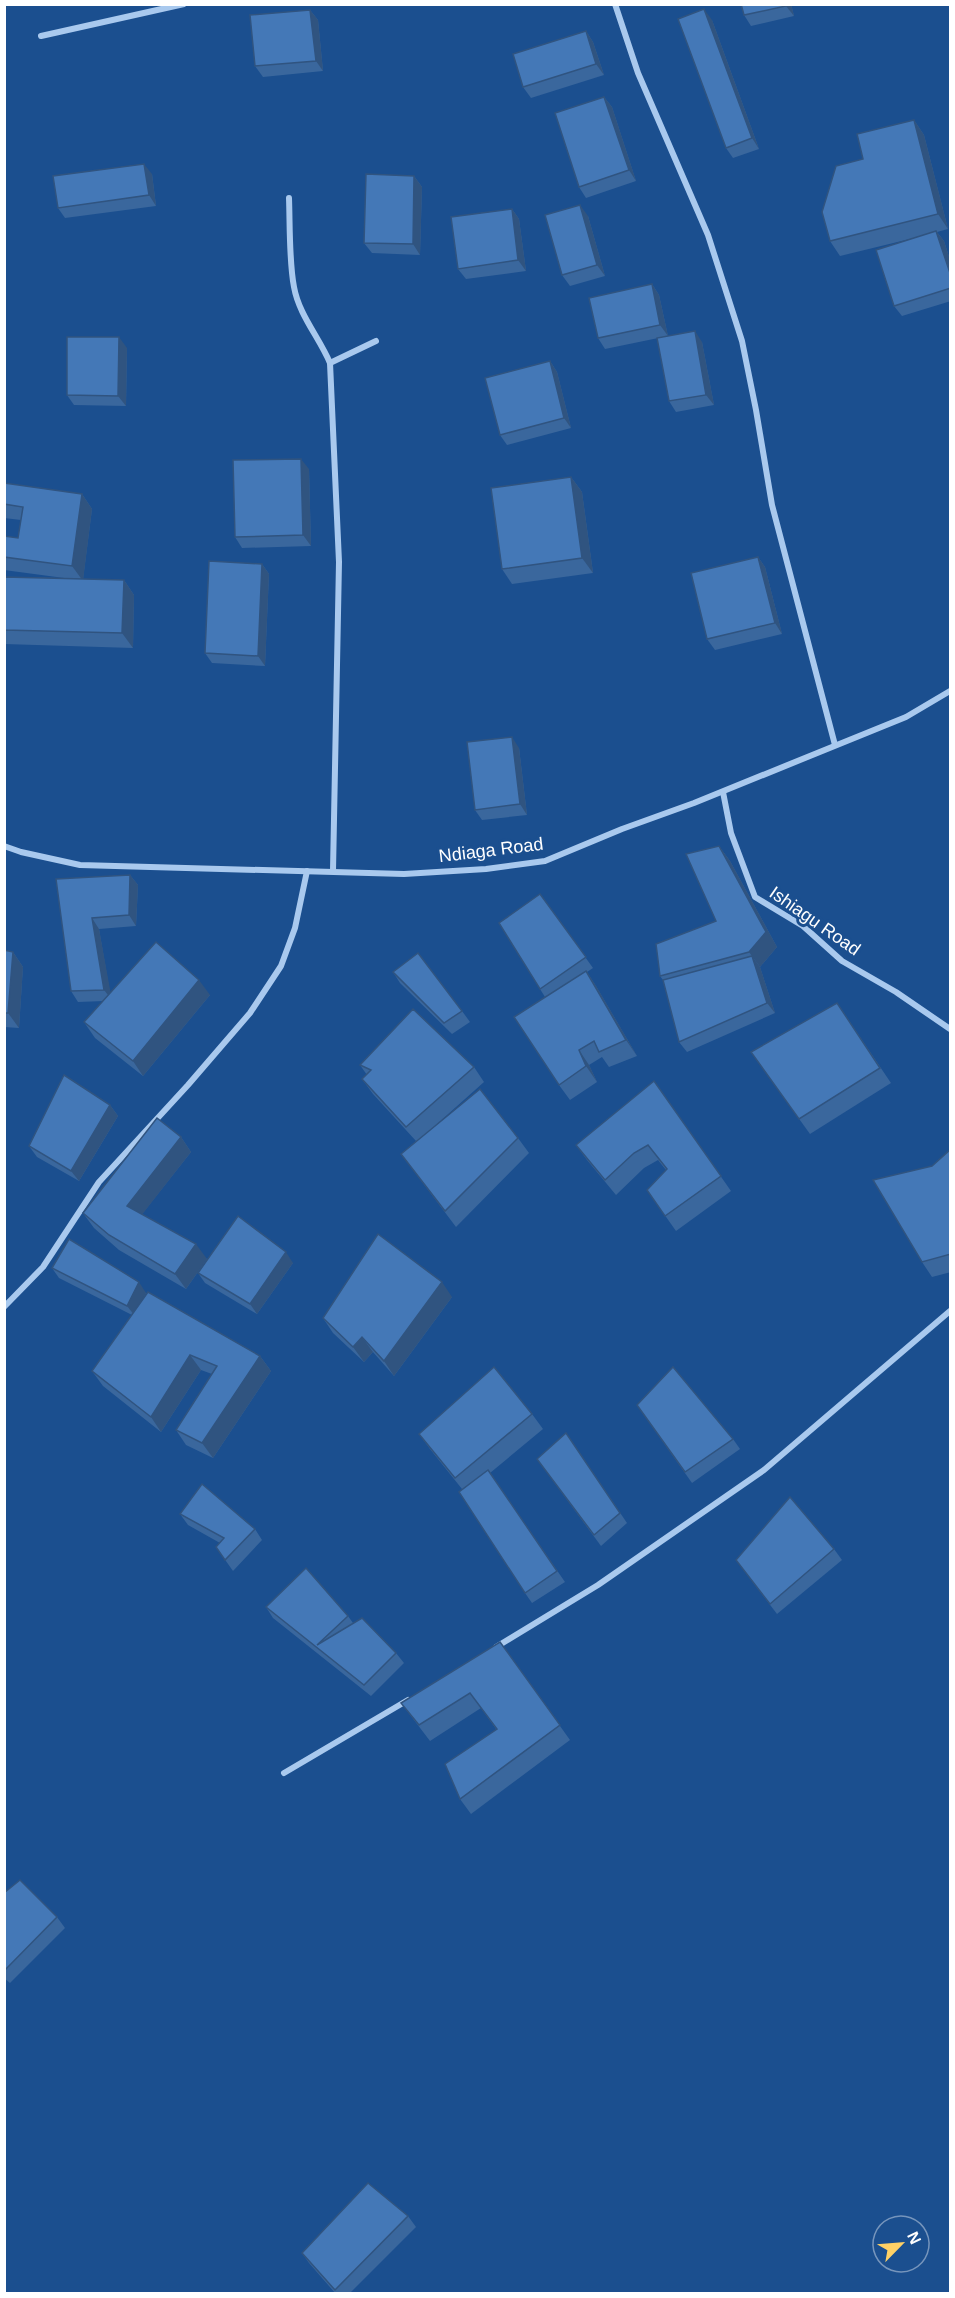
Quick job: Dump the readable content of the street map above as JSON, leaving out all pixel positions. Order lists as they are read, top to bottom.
{
  "streets": {
    "street": ["Ndiaga Road", "Ishiagu Road"]
  },
  "crossings": [
    ["Ndiaga Road", "Ishiagu Road"]
  ],
  "north": "top right"
}
